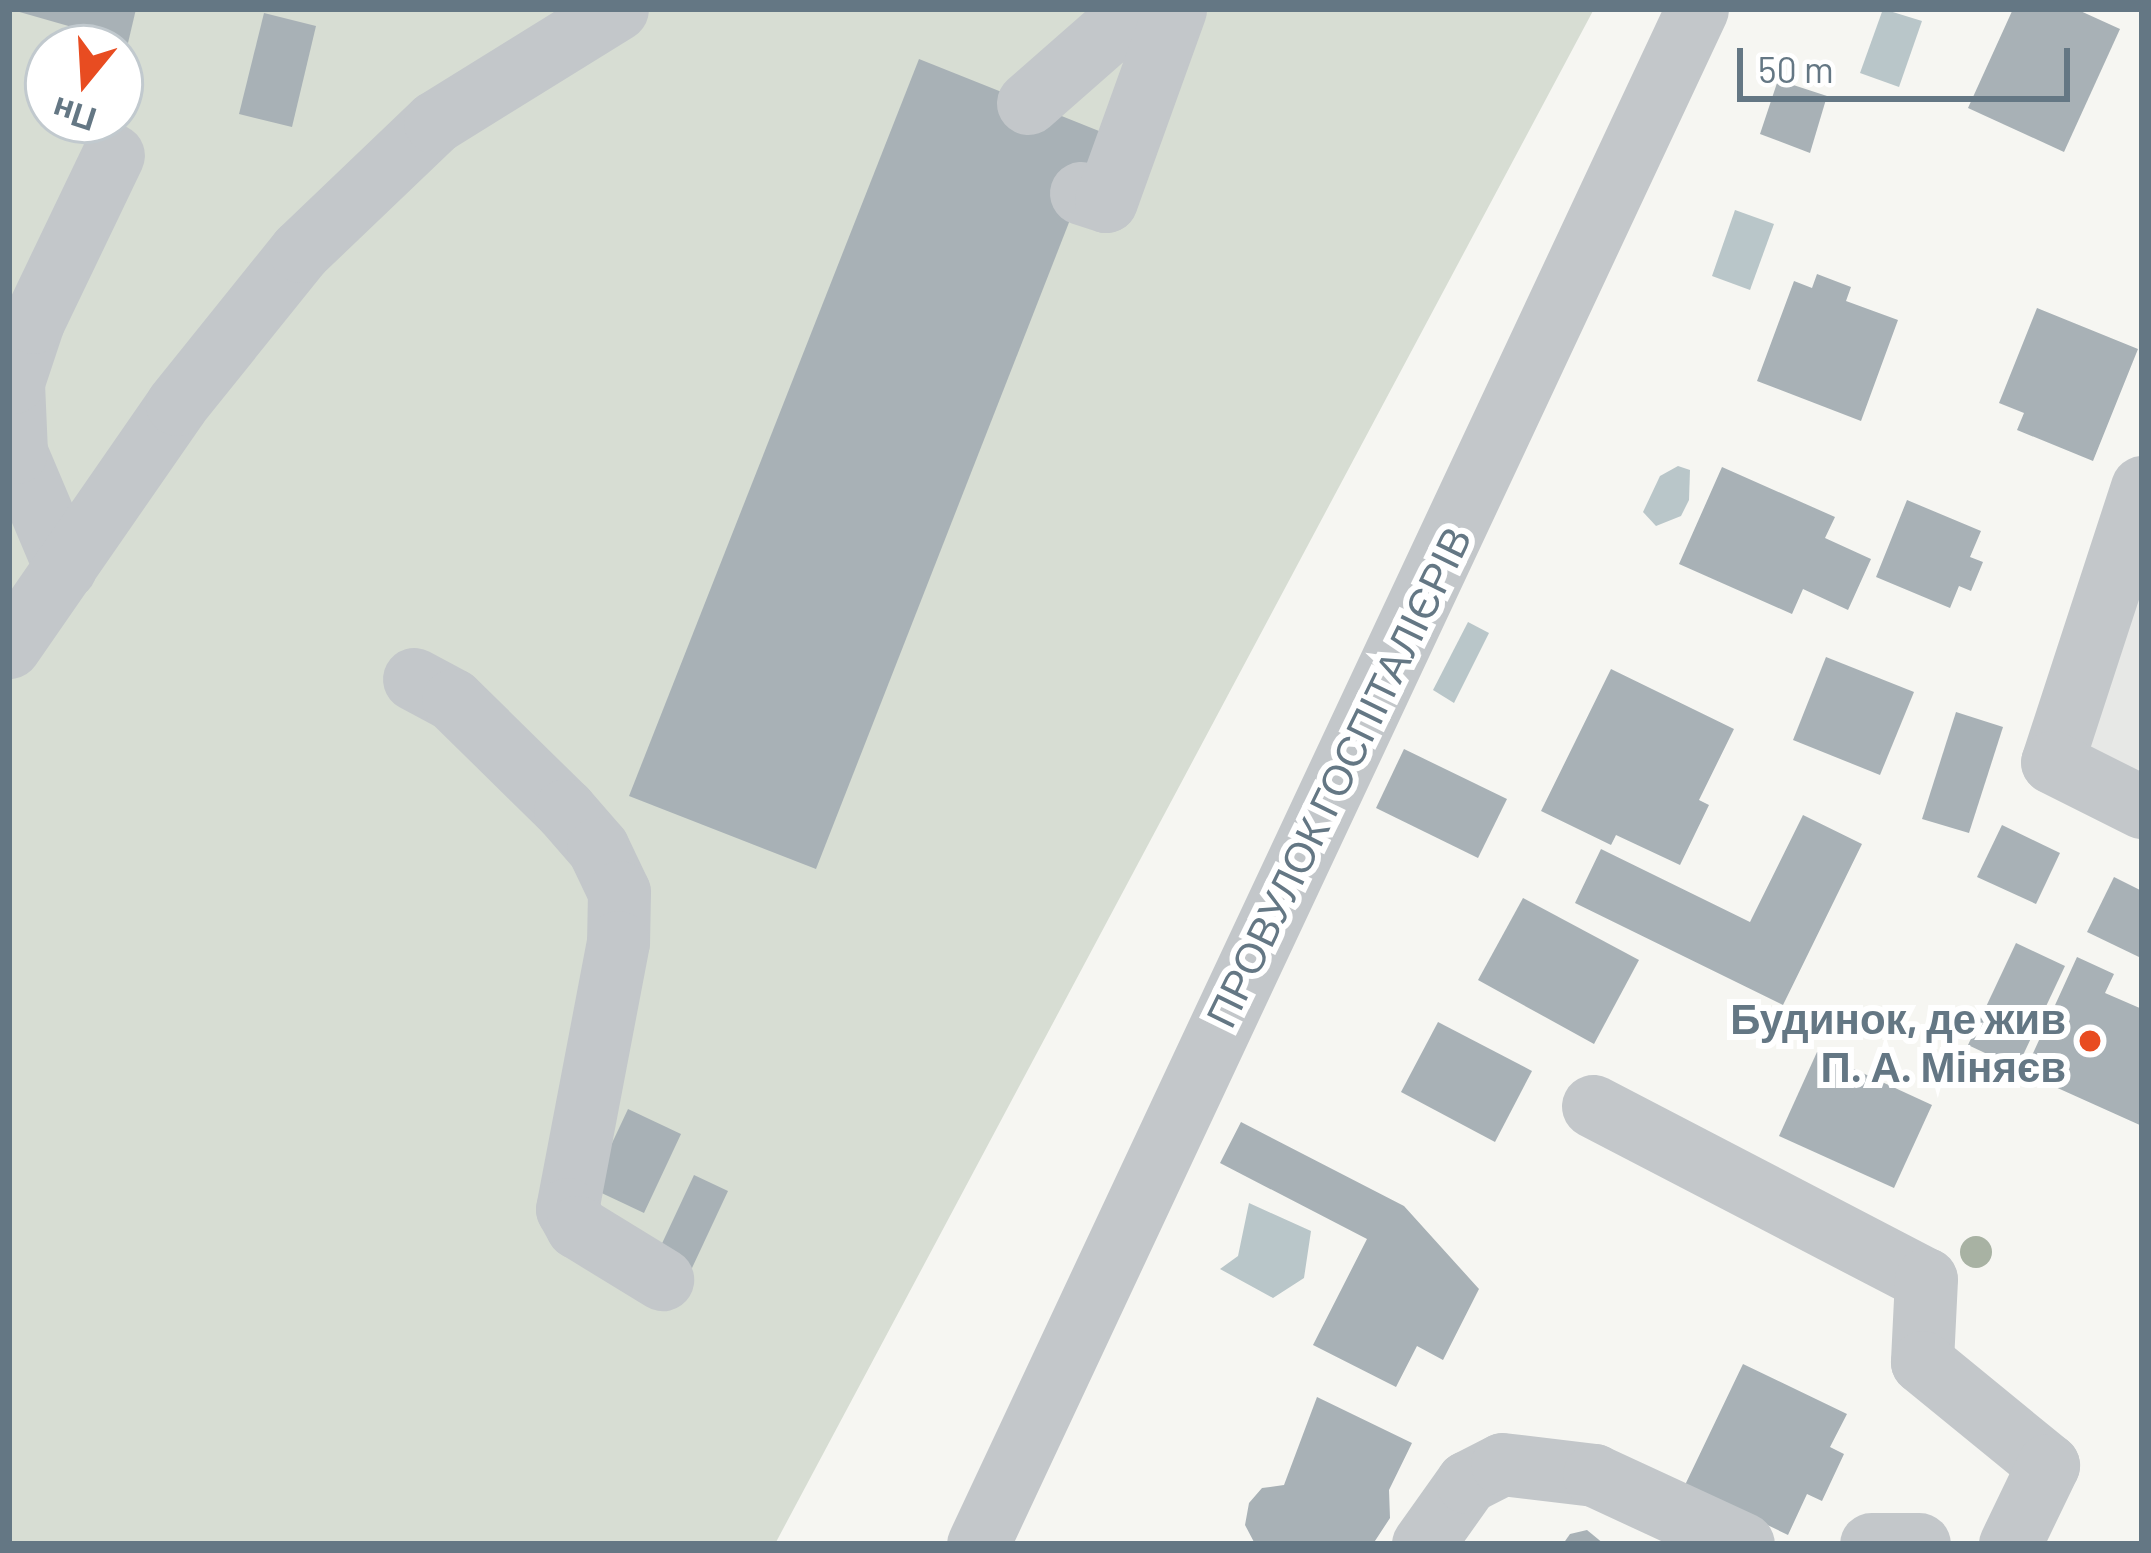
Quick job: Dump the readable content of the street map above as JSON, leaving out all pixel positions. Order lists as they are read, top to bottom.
{
  "streets": {
    "street": ["ПРОВУЛОК ГОСПІТАЛІЄРІВ"]
  },
  "places": ["Будинок, де жив П. А. Міняєв"],
  "scale_bar": "50 m",
  "north": "bottom"
}
